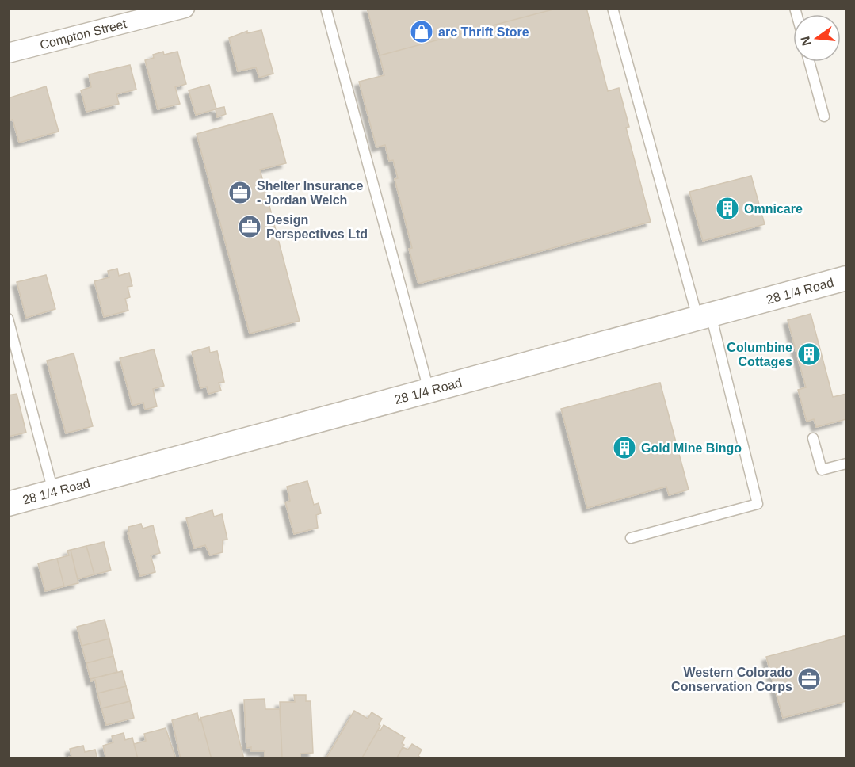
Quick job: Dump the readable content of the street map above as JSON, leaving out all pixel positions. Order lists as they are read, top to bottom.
{
  "streets": {
    "street": ["Compton Street", "28 1/4 Road"]
  },
  "places": {
    "shop": ["arc Thrift Store"],
    "office": ["Shelter Insurance - Jordan Welch", "Design Perspectives Ltd", "Western Colorado Conservation Corps"],
    "building": ["Omnicare", "Columbine Cottages", "Gold Mine Bingo"]
  },
  "north": "left"
}
